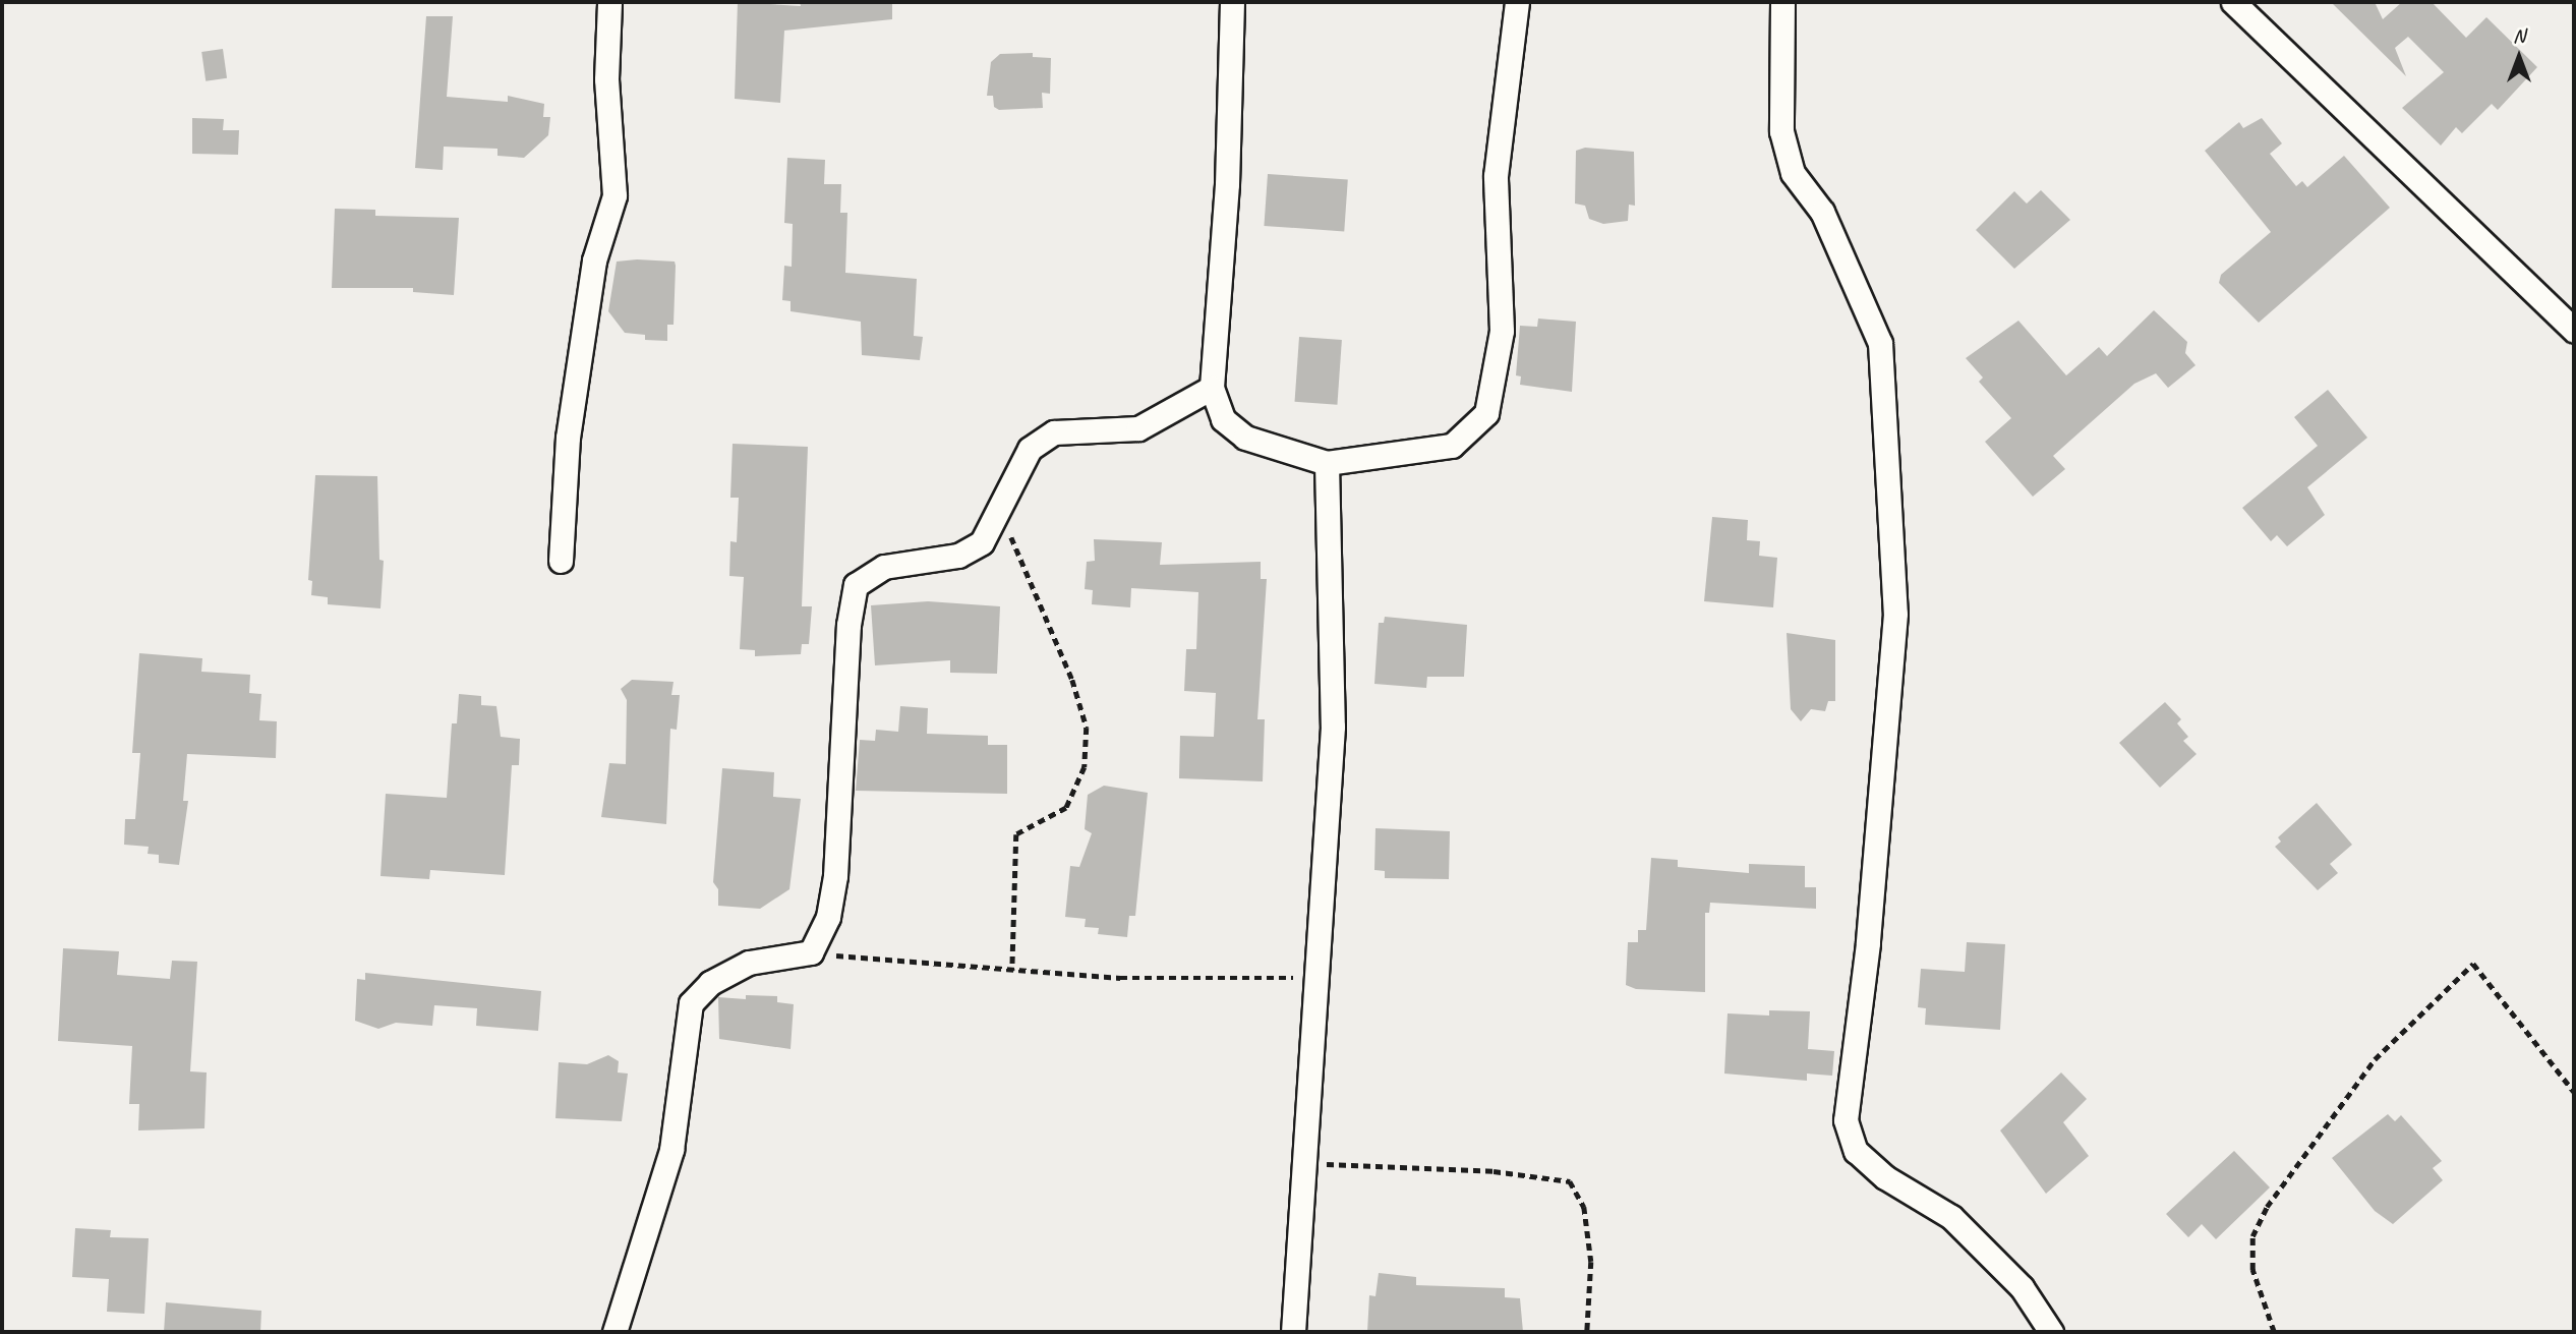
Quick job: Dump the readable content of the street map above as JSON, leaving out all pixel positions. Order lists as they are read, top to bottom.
{
  "north": "top"
}
